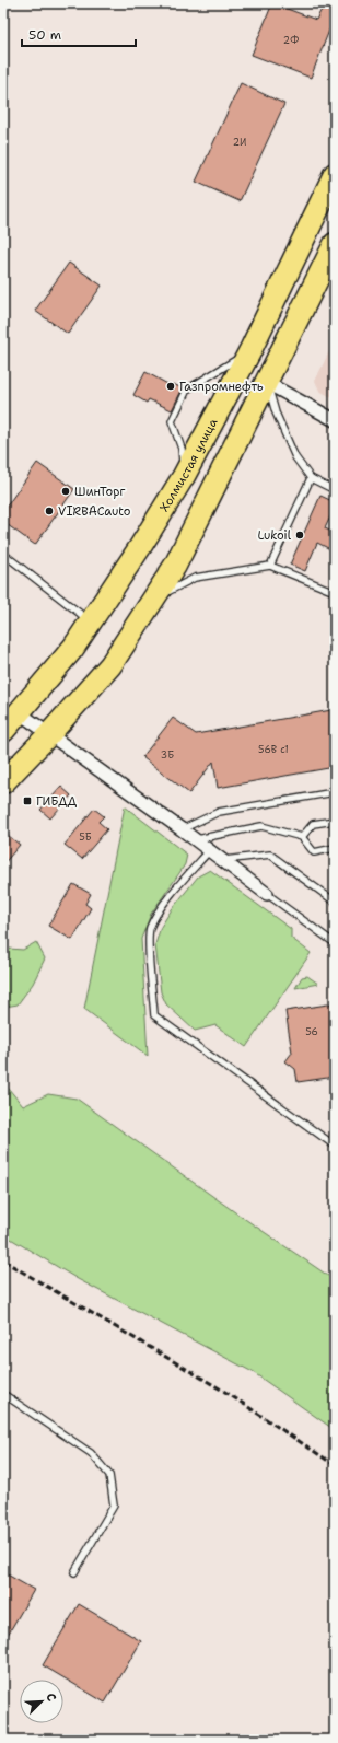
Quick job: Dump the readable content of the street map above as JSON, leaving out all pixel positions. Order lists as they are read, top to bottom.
{
  "streets": {
    "highway": ["Холмистая улица"]
  },
  "places": {
    "other": [
      "Газпромнефть",
      "ШинТорг",
      "VIRBACauto",
      "Lukoil"
    ],
    "transit": ["ГИБДД"]
  },
  "house_numbers": [
    "2Ф",
    "2И",
    "56В с1",
    "3Б",
    "5Б",
    "56"
  ],
  "scale_bar": "50 m",
  "north": "top right"
}
